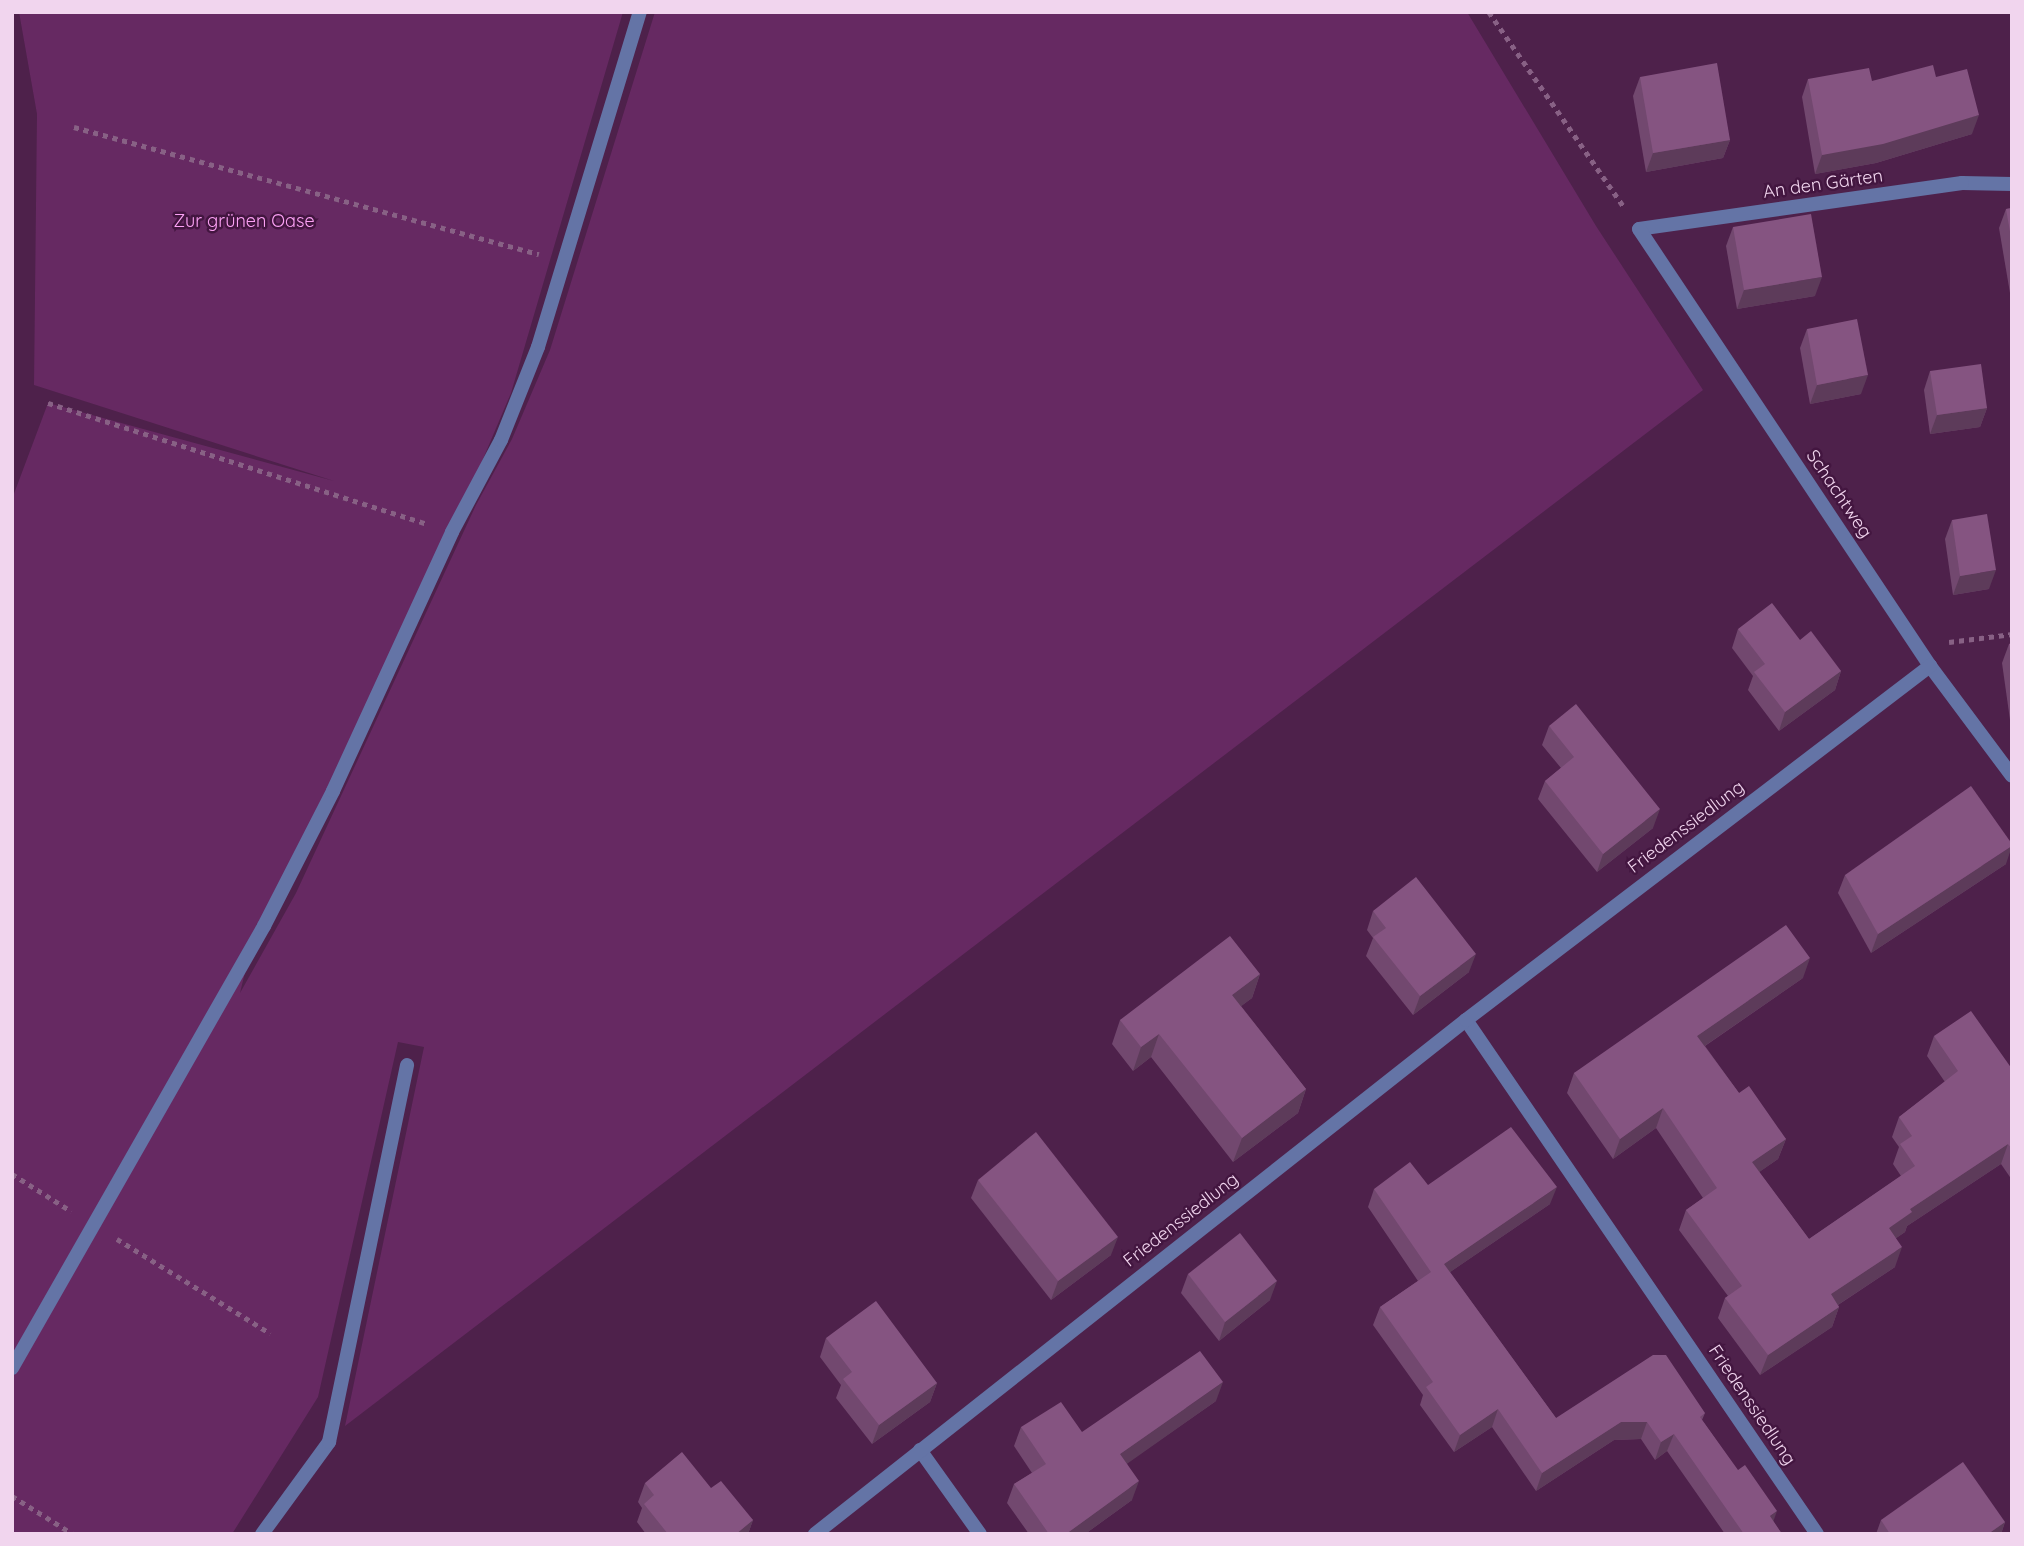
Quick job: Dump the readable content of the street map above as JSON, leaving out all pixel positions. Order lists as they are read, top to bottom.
{
  "streets": {
    "street": ["An den Gärten", "Schachtweg", "Friedenssiedlung"]
  },
  "crossings": [
    ["An den Gärten", "Schachtweg"],
    ["Schachtweg", "Friedenssiedlung"]
  ],
  "parks": ["Zur grünen Oase"]
}
